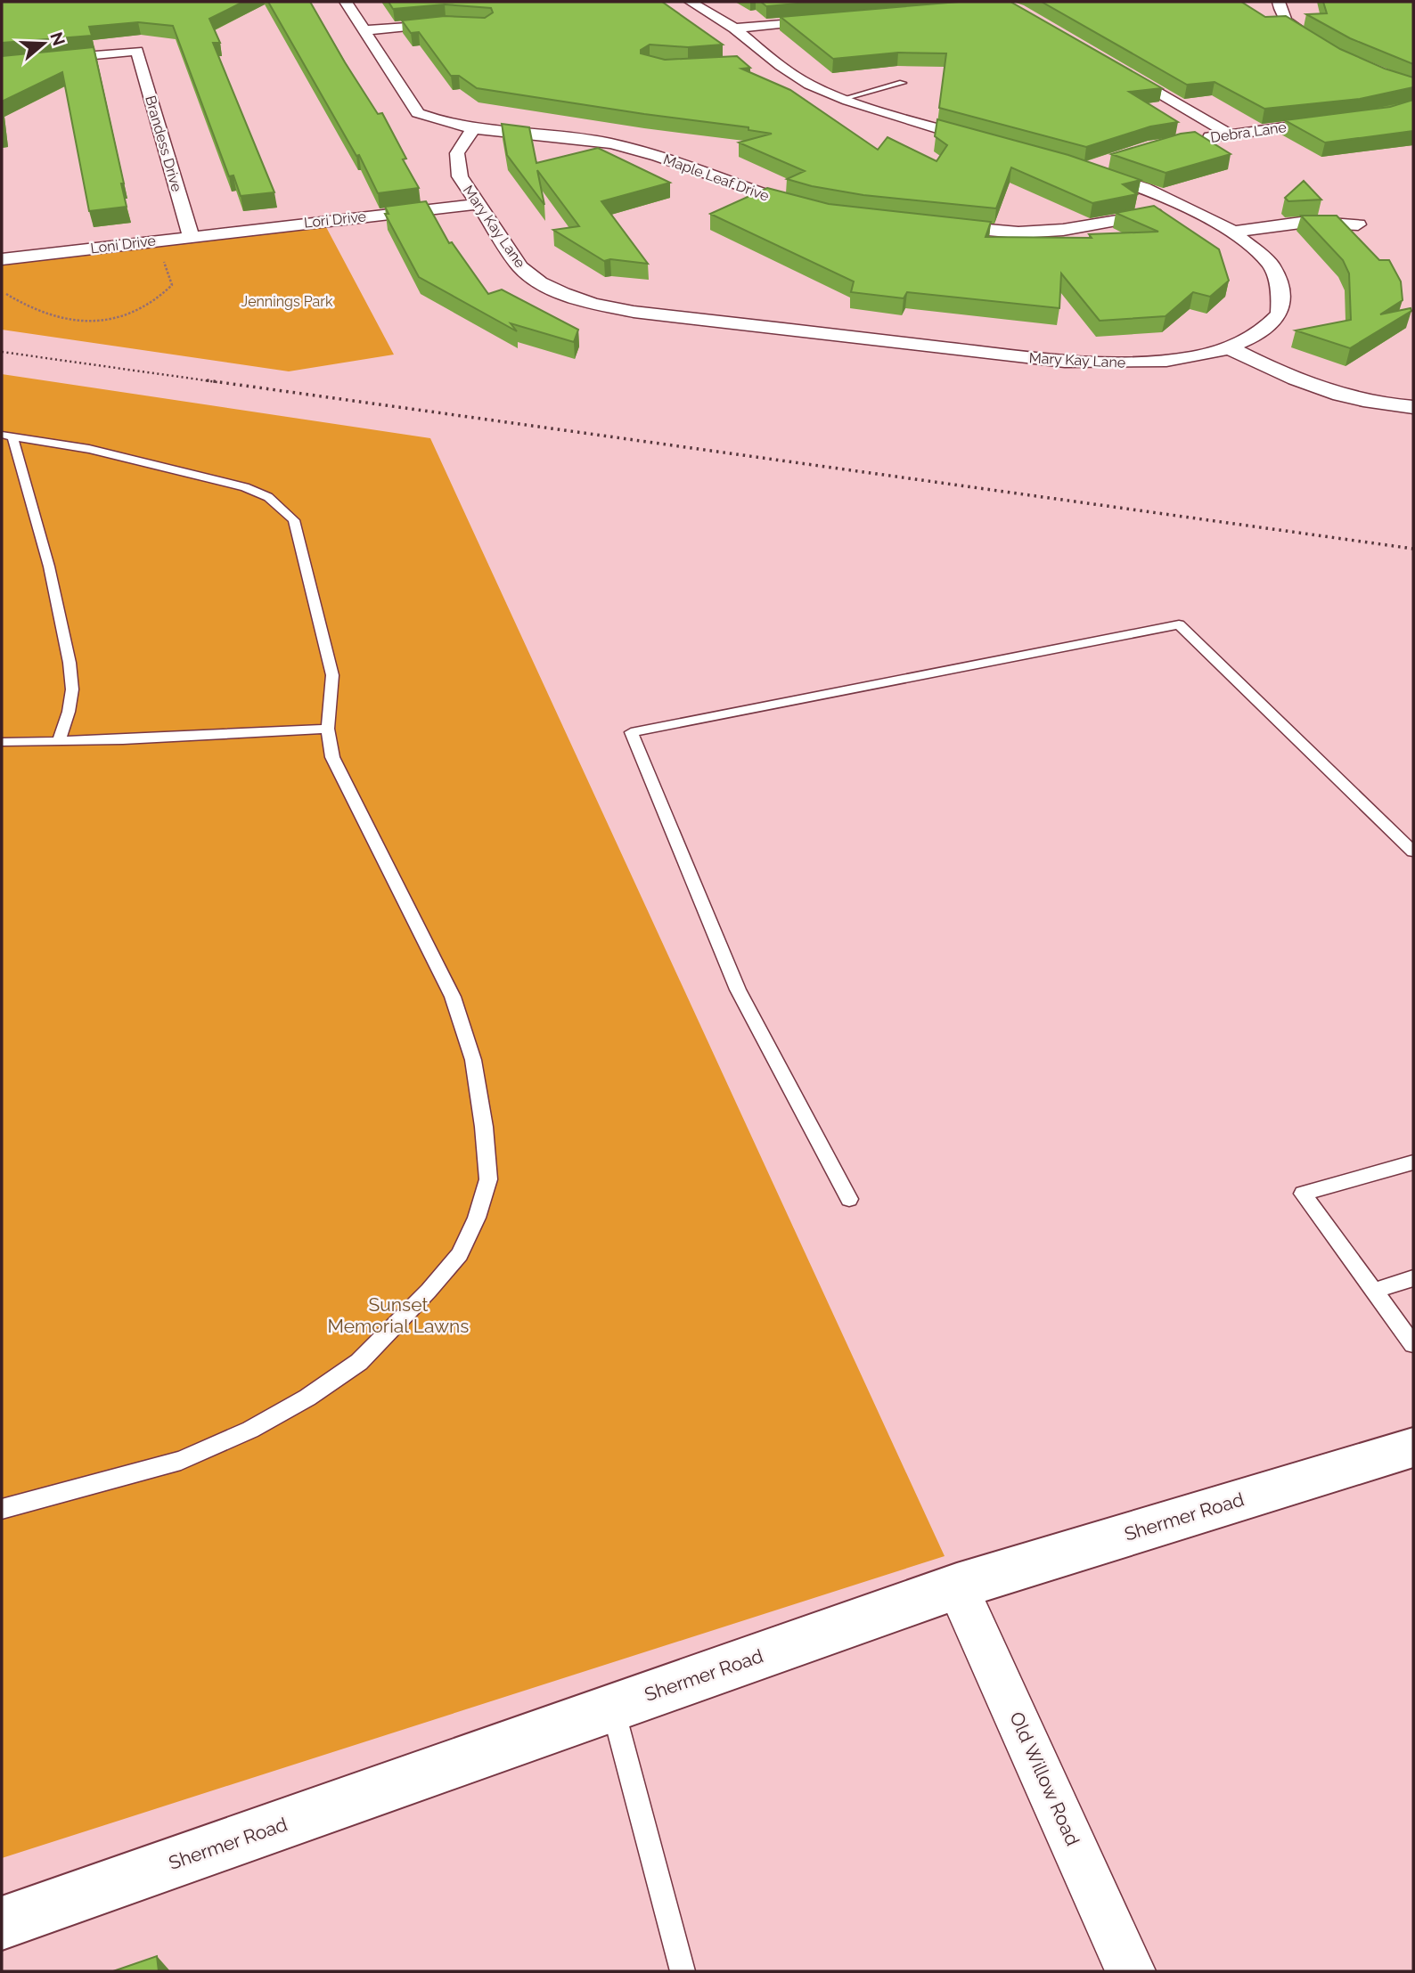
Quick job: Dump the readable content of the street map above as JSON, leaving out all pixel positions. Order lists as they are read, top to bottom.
{
  "streets": {
    "street": [
      "Debra Lane",
      "Brandess Drive",
      "Maple Leaf Drive",
      "Lori Drive",
      "Mary Kay Lane",
      "Loni Drive",
      "Shermer Road",
      "Old Willow Road"
    ]
  },
  "crossings": [
    ["Brandess Drive", "Lori Drive"],
    ["Brandess Drive", "Loni Drive"],
    ["Maple Leaf Drive", "Mary Kay Lane"],
    ["Lori Drive", "Mary Kay Lane"],
    ["Lori Drive", "Loni Drive"],
    ["Shermer Road", "Old Willow Road"]
  ],
  "parks": ["Jennings Park", "Sunset Memorial Lawns"],
  "north": "right"
}
